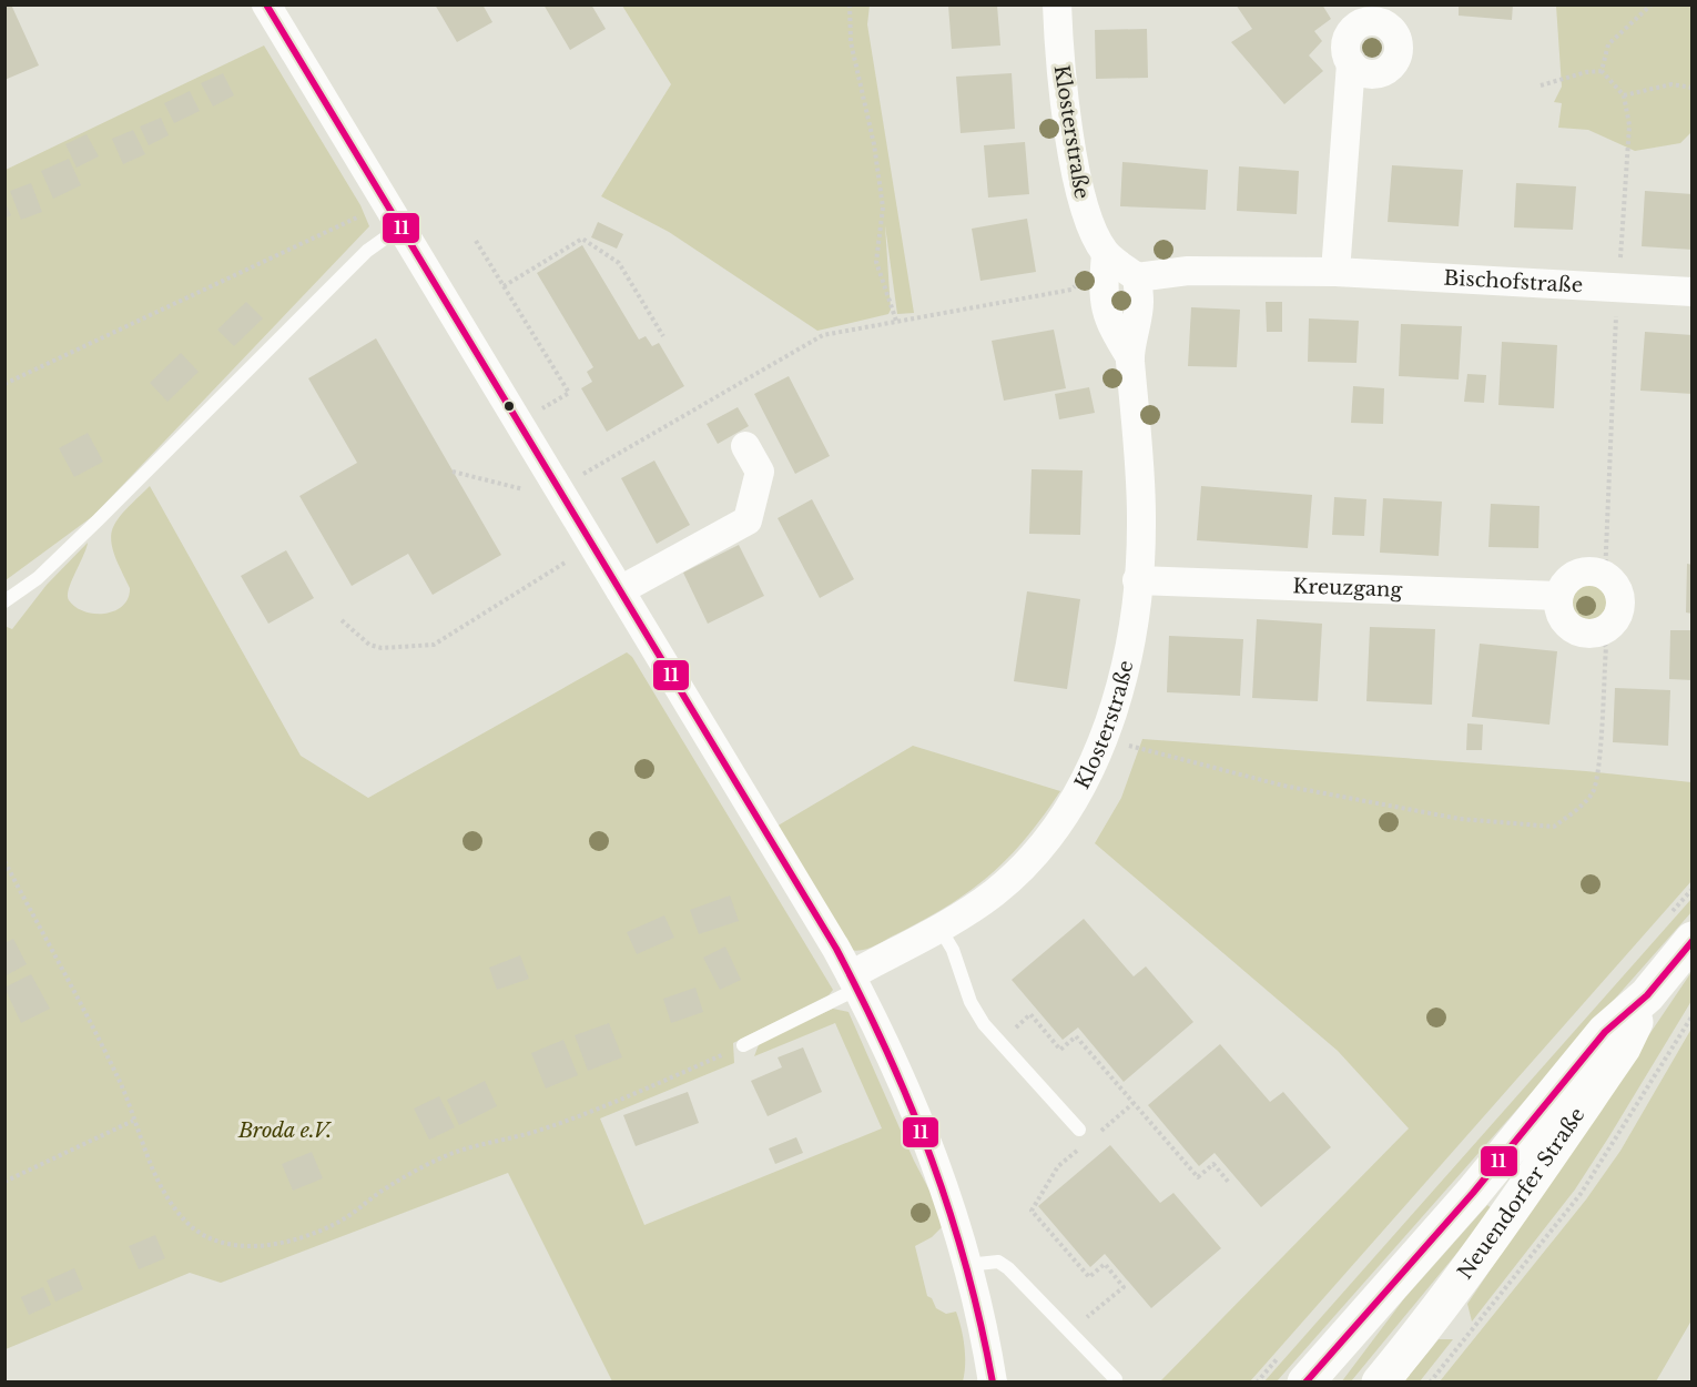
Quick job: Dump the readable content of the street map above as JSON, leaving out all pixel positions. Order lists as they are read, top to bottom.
{
  "streets": {
    "main road": ["Neuendorfer Straße"],
    "street": ["Klosterstraße", "Bischofstraße", "Kreuzgang"]
  },
  "crossings": [
    ["Klosterstraße", "Bischofstraße"],
    ["Klosterstraße", "Kreuzgang"]
  ],
  "parks": ["Broda e.V."],
  "lines": ["transit line 11"]
}
